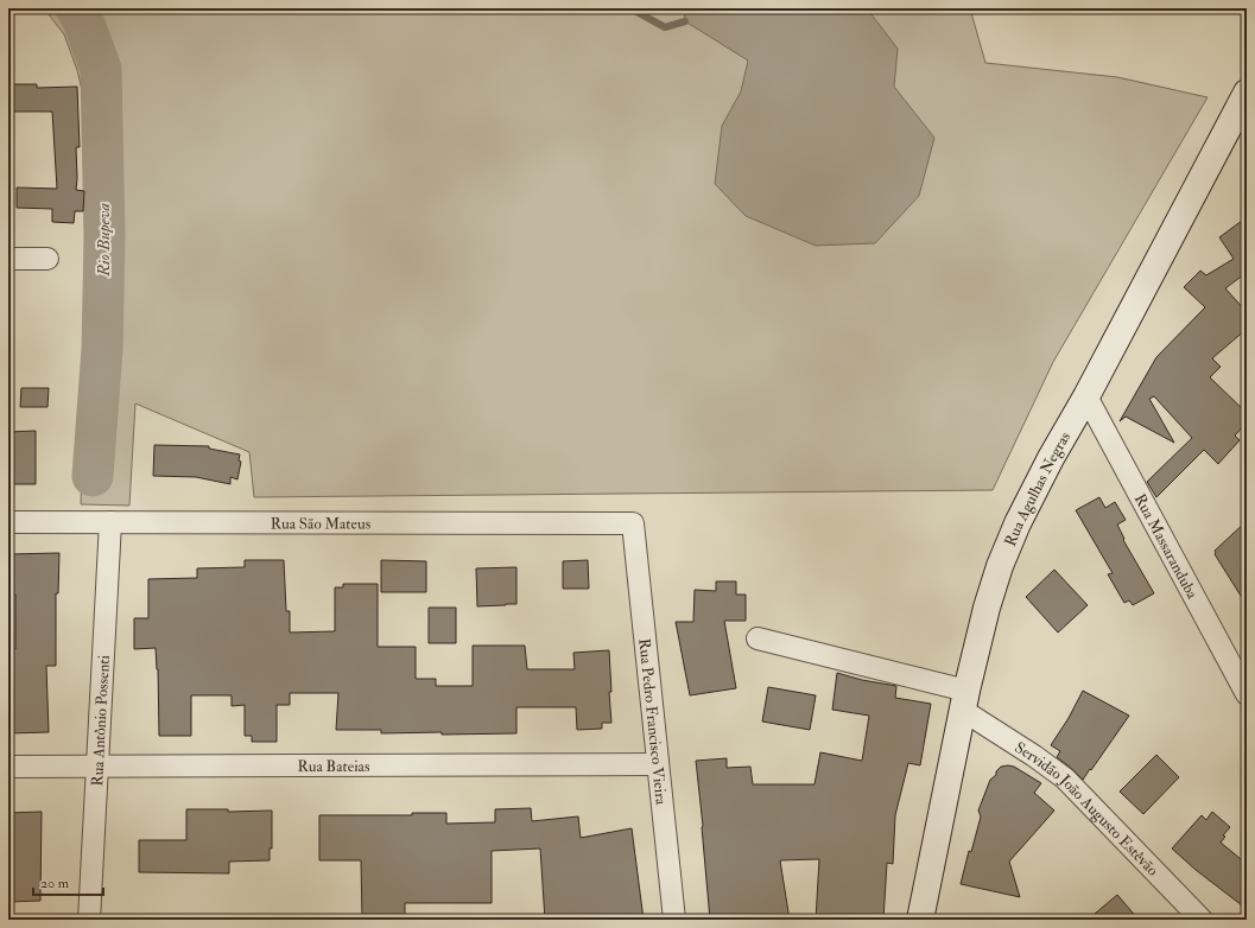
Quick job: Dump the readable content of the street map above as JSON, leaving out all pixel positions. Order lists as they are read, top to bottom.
{
  "streets": {
    "street": [
      "Rua Agulhas Negras",
      "Rua São Mateus",
      "Rua Massaranduba",
      "Rua Antônio Possenti",
      "Rua Pedro Francisco Vieira",
      "Rua Bateias",
      "Servidão João Augusto Estêvão"
    ]
  },
  "crossings": [
    ["Rua Agulhas Negras", "Rua Massaranduba"],
    ["Rua Agulhas Negras", "Servidão João Augusto Estêvão"],
    ["Rua São Mateus", "Rua Antônio Possenti"],
    ["Rua São Mateus", "Rua Pedro Francisco Vieira"],
    ["Rua Antônio Possenti", "Rua Bateias"],
    ["Rua Pedro Francisco Vieira", "Rua Bateias"]
  ],
  "water": ["Rio Bupeva"],
  "scale_bar": "20 m"
}
